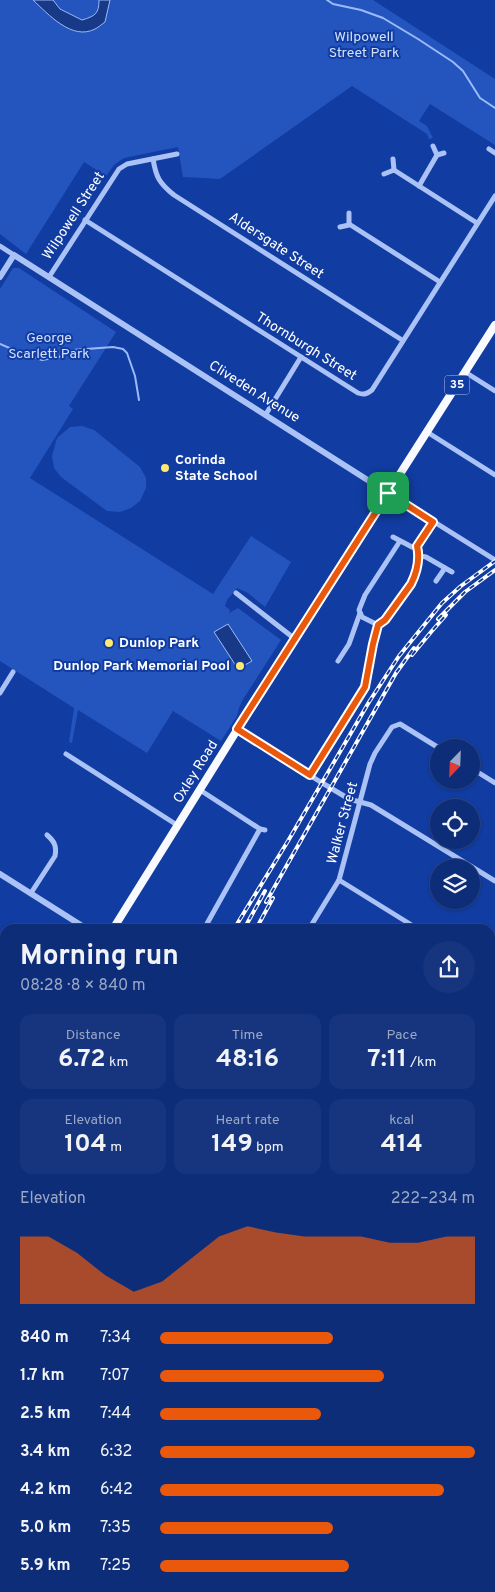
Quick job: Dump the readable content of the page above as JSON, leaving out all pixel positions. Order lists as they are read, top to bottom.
{
  "streets": {
    "main road": ["35", "Oxley Road"],
    "street": [
      "Wilpowell Street",
      "Aldersgate Street",
      "Thornburgh Street",
      "Cliveden Avenue",
      "Walker Street"
    ]
  },
  "crossings": [
    ["Wilpowell Street", "Aldersgate Street"],
    ["Wilpowell Street", "Thornburgh Street"],
    ["Wilpowell Street", "Cliveden Avenue"],
    ["Aldersgate Street", "Thornburgh Street"],
    ["Cliveden Avenue", "Oxley Road"]
  ],
  "parks": ["Wilpowell Street Park", "George Scarlett Park"],
  "places": ["Corinda State School", "Dunlop Park", "Dunlop Park Memorial Pool"],
  "north": "bottom left",
  "page": {
    "heading": ["Morning run", "08:28 · 8 × 840 m"],
    "stats": [
      ["Distance", "6.72 km"],
      ["Time", "48:16"],
      ["Pace", "7:11 /km"],
      ["Elevation", "104 m"],
      ["Heart rate", "149 bpm"],
      ["kcal", "414"]
    ],
    "chart": ["Elevation", "222–234 m"],
    "list": [
      {
        "name": "840 m",
        "note": "7:34"
      },
      {
        "name": "1.7 km",
        "note": "7:07"
      },
      {
        "name": "2.5 km",
        "note": "7:44"
      },
      {
        "name": "3.4 km",
        "note": "6:32"
      },
      {
        "name": "4.2 km",
        "note": "6:42"
      },
      {
        "name": "5.0 km",
        "note": "7:35"
      },
      {
        "name": "5.9 km",
        "note": "7:25"
      }
    ]
  }
}
